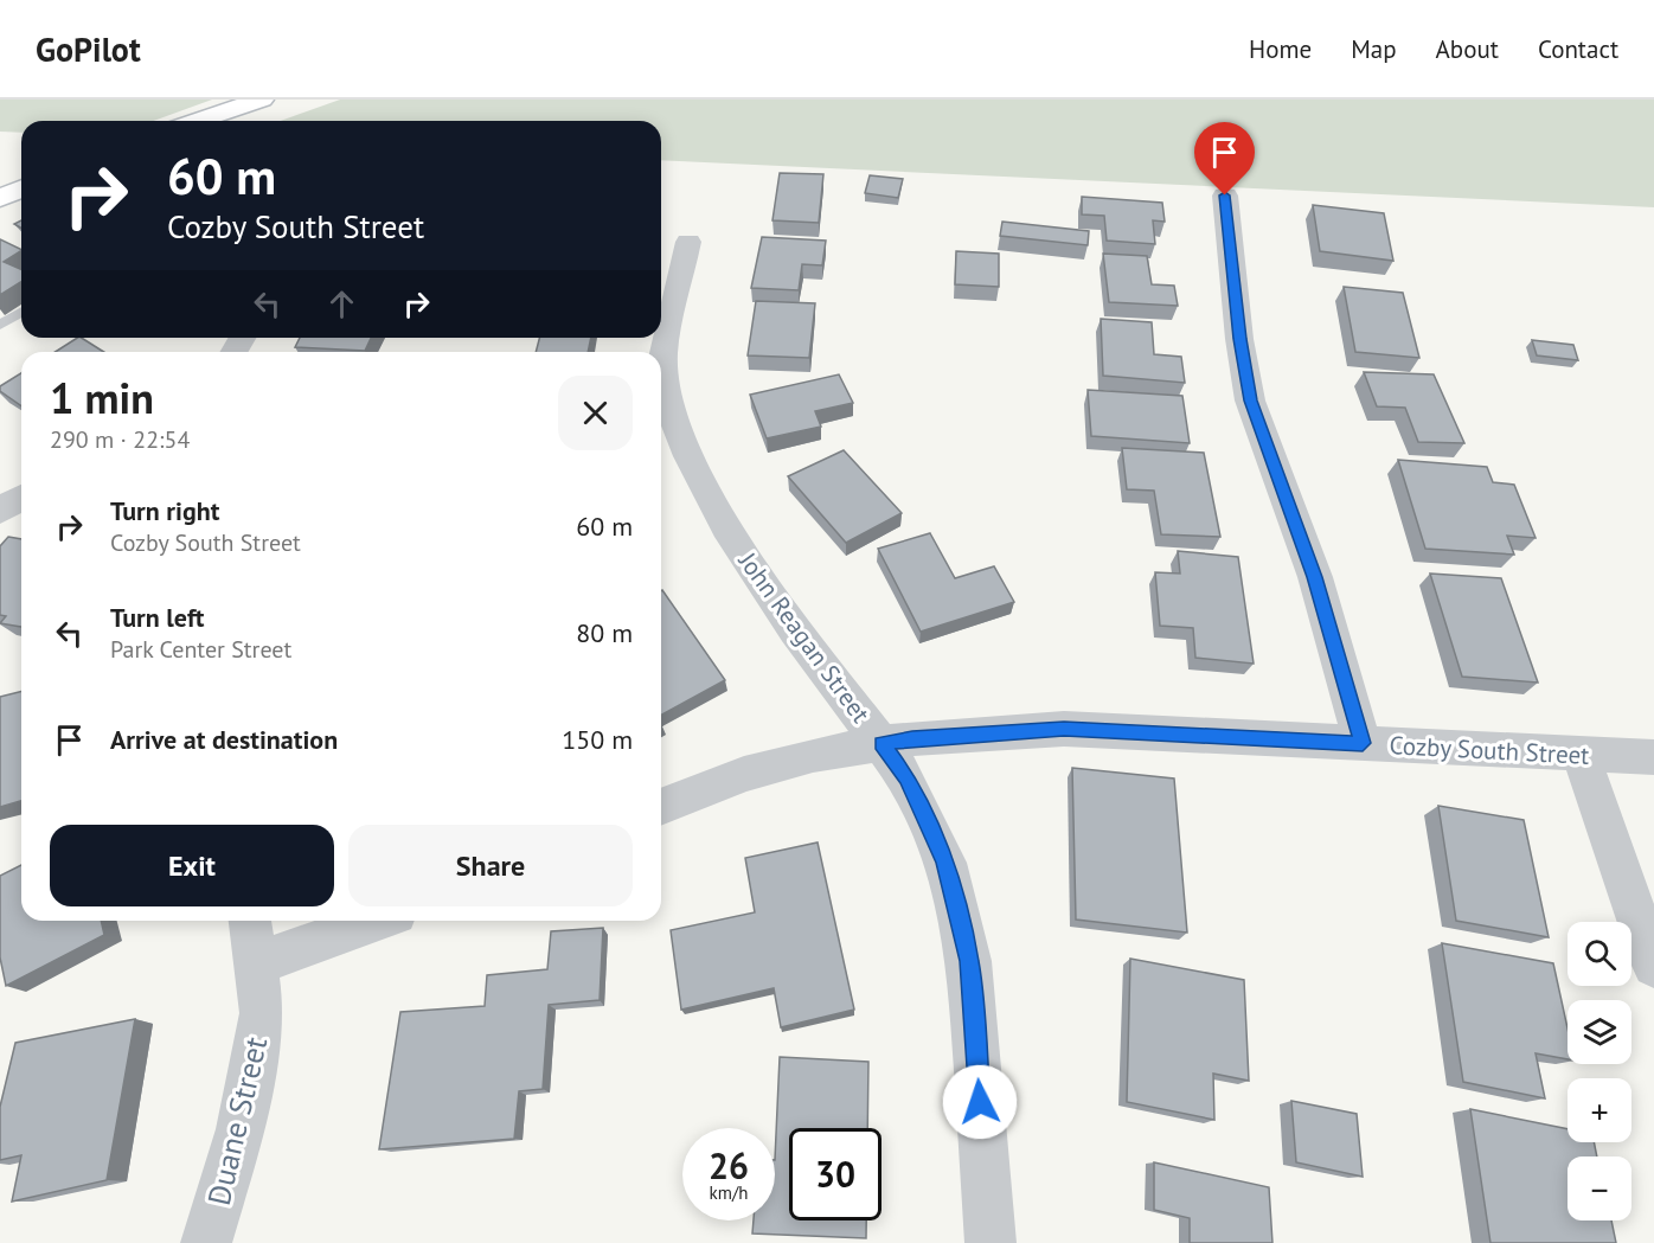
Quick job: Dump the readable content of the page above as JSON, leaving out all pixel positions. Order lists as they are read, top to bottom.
{
  "streets": {
    "street": ["John Reagan Street", "Cozby South Street", "Duane Street"]
  },
  "crossings": [
    ["John Reagan Street", "Cozby South Street"]
  ],
  "page": {
    "header": "GoPilot",
    "nav": [
      "Home",
      "Map",
      "About",
      "Contact"
    ],
    "turn": ["60 m", "Cozby South Street"],
    "heading": ["1 min", "290 m · 22:54"],
    "list": [
      {
        "name": "Turn right",
        "note": "Cozby South Street",
        "value": "60 m"
      },
      {
        "name": "Turn left",
        "note": "Park Center Street",
        "value": "80 m"
      },
      {
        "name": "Arrive at destination",
        "value": "150 m"
      }
    ],
    "buttons": ["Exit", "Share"],
    "map_buttons": ["+", "−"],
    "speed": "26 km/h",
    "limit": "30"
  }
}
